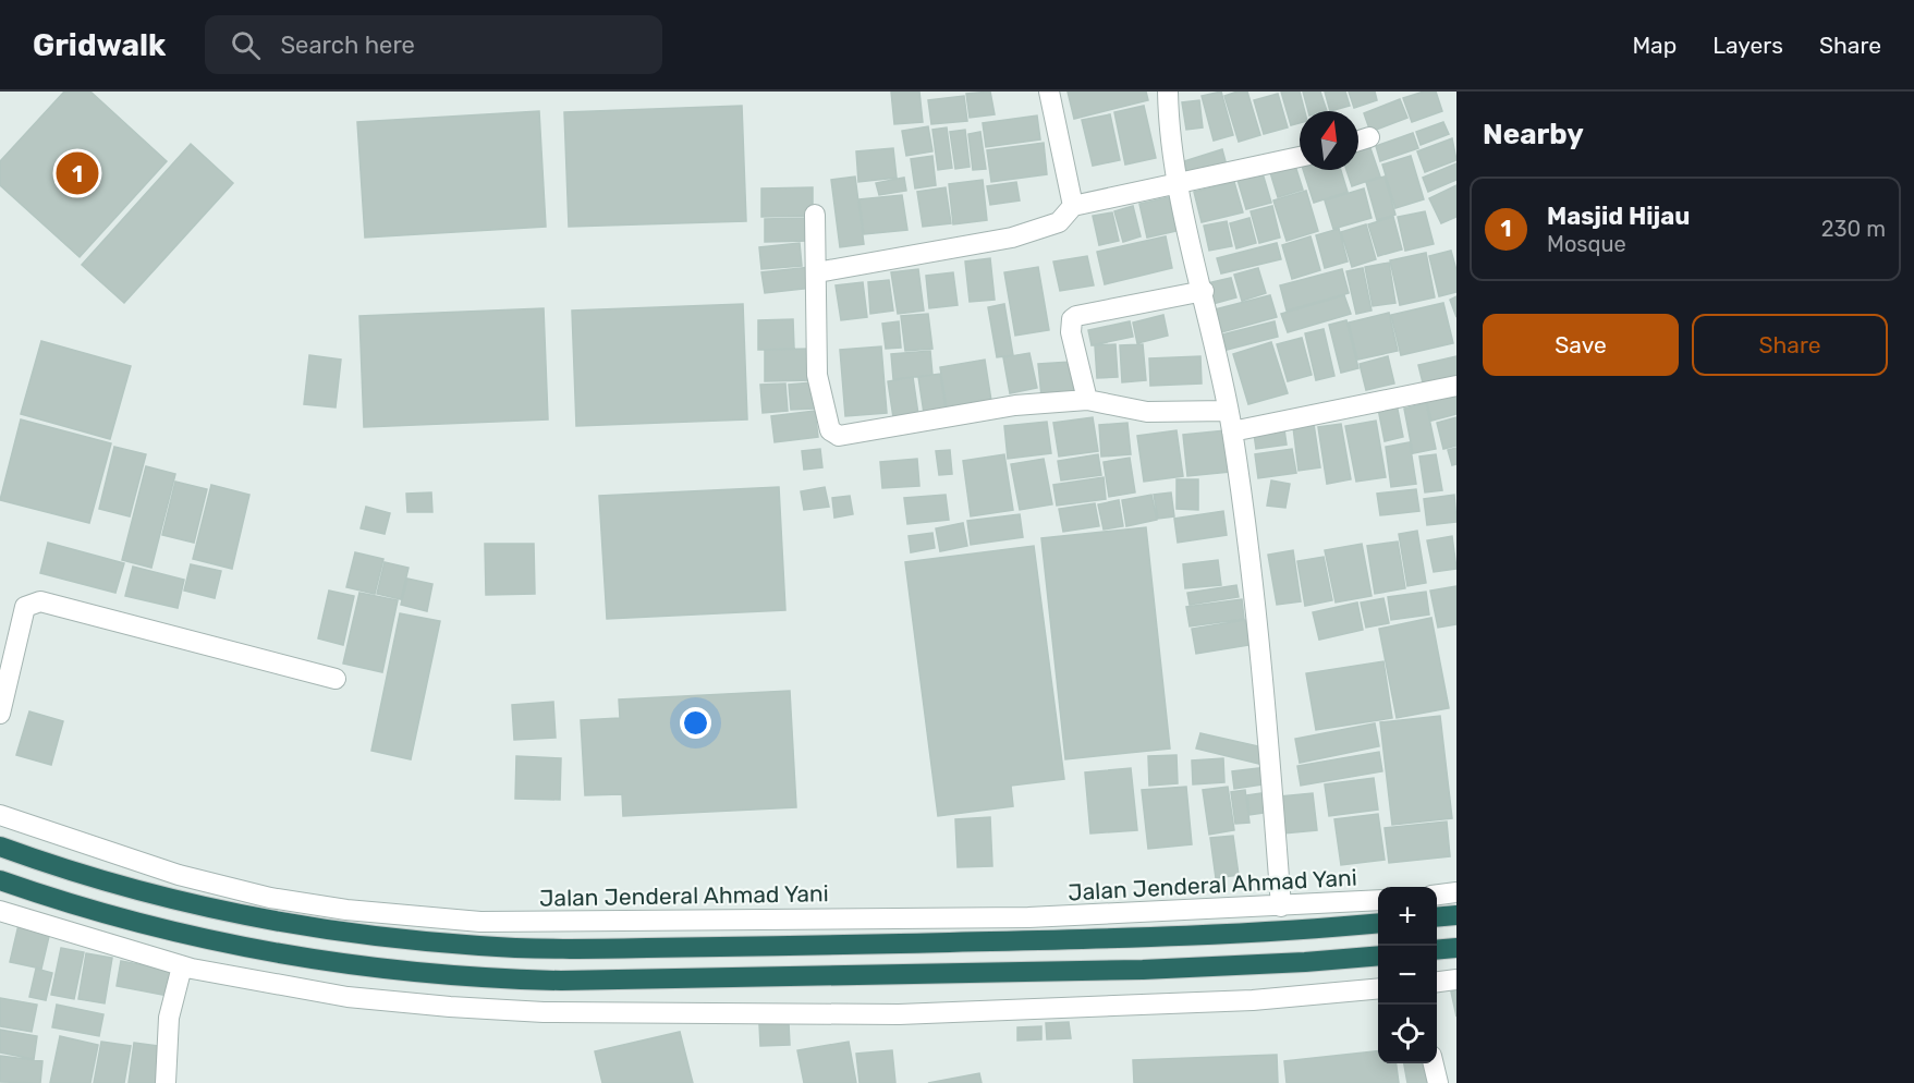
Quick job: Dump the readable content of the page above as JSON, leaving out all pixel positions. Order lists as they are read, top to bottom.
{
  "streets": {
    "highway": ["Jalan Jenderal Ahmad Yani"]
  },
  "north": "top",
  "page": {
    "header": "Gridwalk",
    "search": "Search here",
    "nav": ["Map", "Layers", "Share"],
    "heading": "Nearby",
    "pins": "1",
    "list": [
      {
        "mark": "1",
        "name": "Masjid Hijau",
        "note": "Mosque",
        "value": "230 m"
      }
    ],
    "buttons": ["Save", "Share"],
    "map_buttons": ["+", "−"]
  }
}
